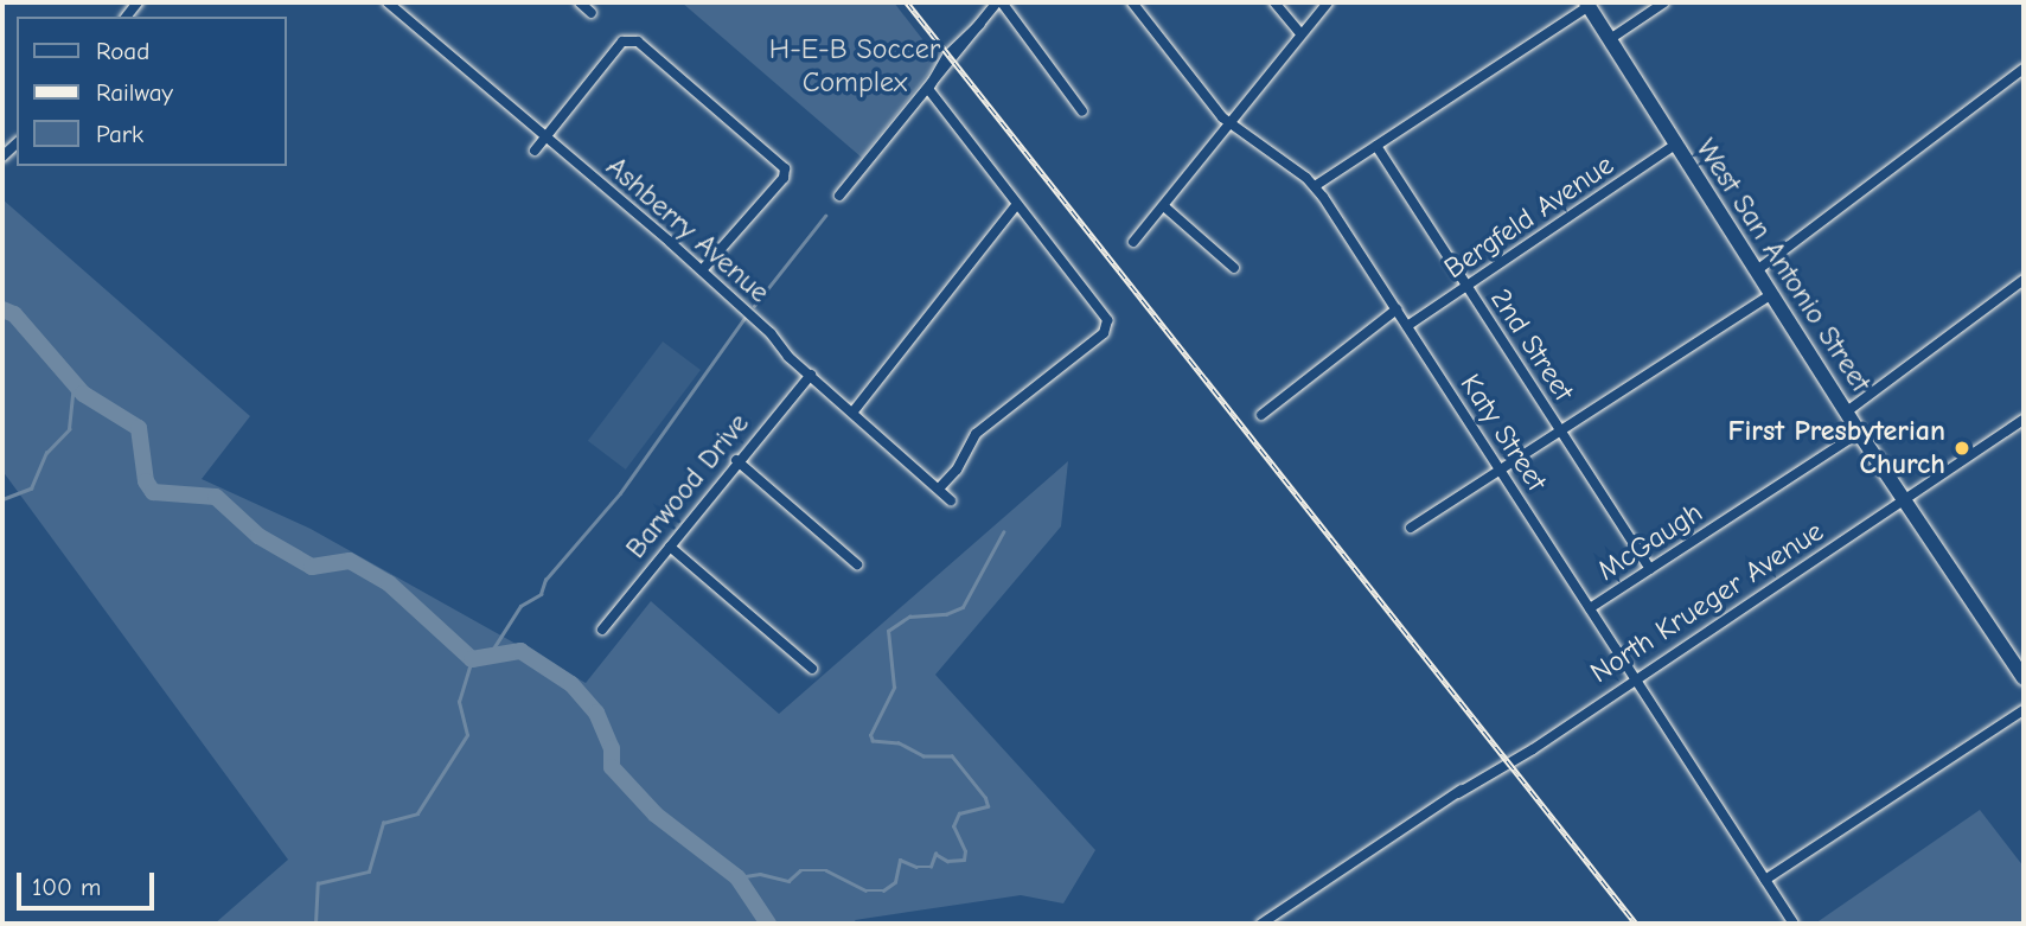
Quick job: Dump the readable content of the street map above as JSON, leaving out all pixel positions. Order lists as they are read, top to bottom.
{
  "streets": {
    "street": [
      "Bergfeld Avenue",
      "Ashberry Avenue",
      "West San Antonio Street",
      "2nd Street",
      "Katy Street",
      "Barwood Drive",
      "McGaugh",
      "North Krueger Avenue"
    ]
  },
  "crossings": [
    ["Bergfeld Avenue", "West San Antonio Street"],
    ["Bergfeld Avenue", "2nd Street"],
    ["Bergfeld Avenue", "Katy Street"],
    ["Ashberry Avenue", "Barwood Drive"],
    ["West San Antonio Street", "McGaugh"],
    ["West San Antonio Street", "North Krueger Avenue"],
    ["2nd Street", "McGaugh"],
    ["Katy Street", "McGaugh"],
    ["Katy Street", "North Krueger Avenue"]
  ],
  "parks": ["H-E-B Soccer Complex"],
  "places": ["First Presbyterian Church"],
  "legend": ["Road", "Railway", "Park"],
  "scale_bar": "100 m"
}
